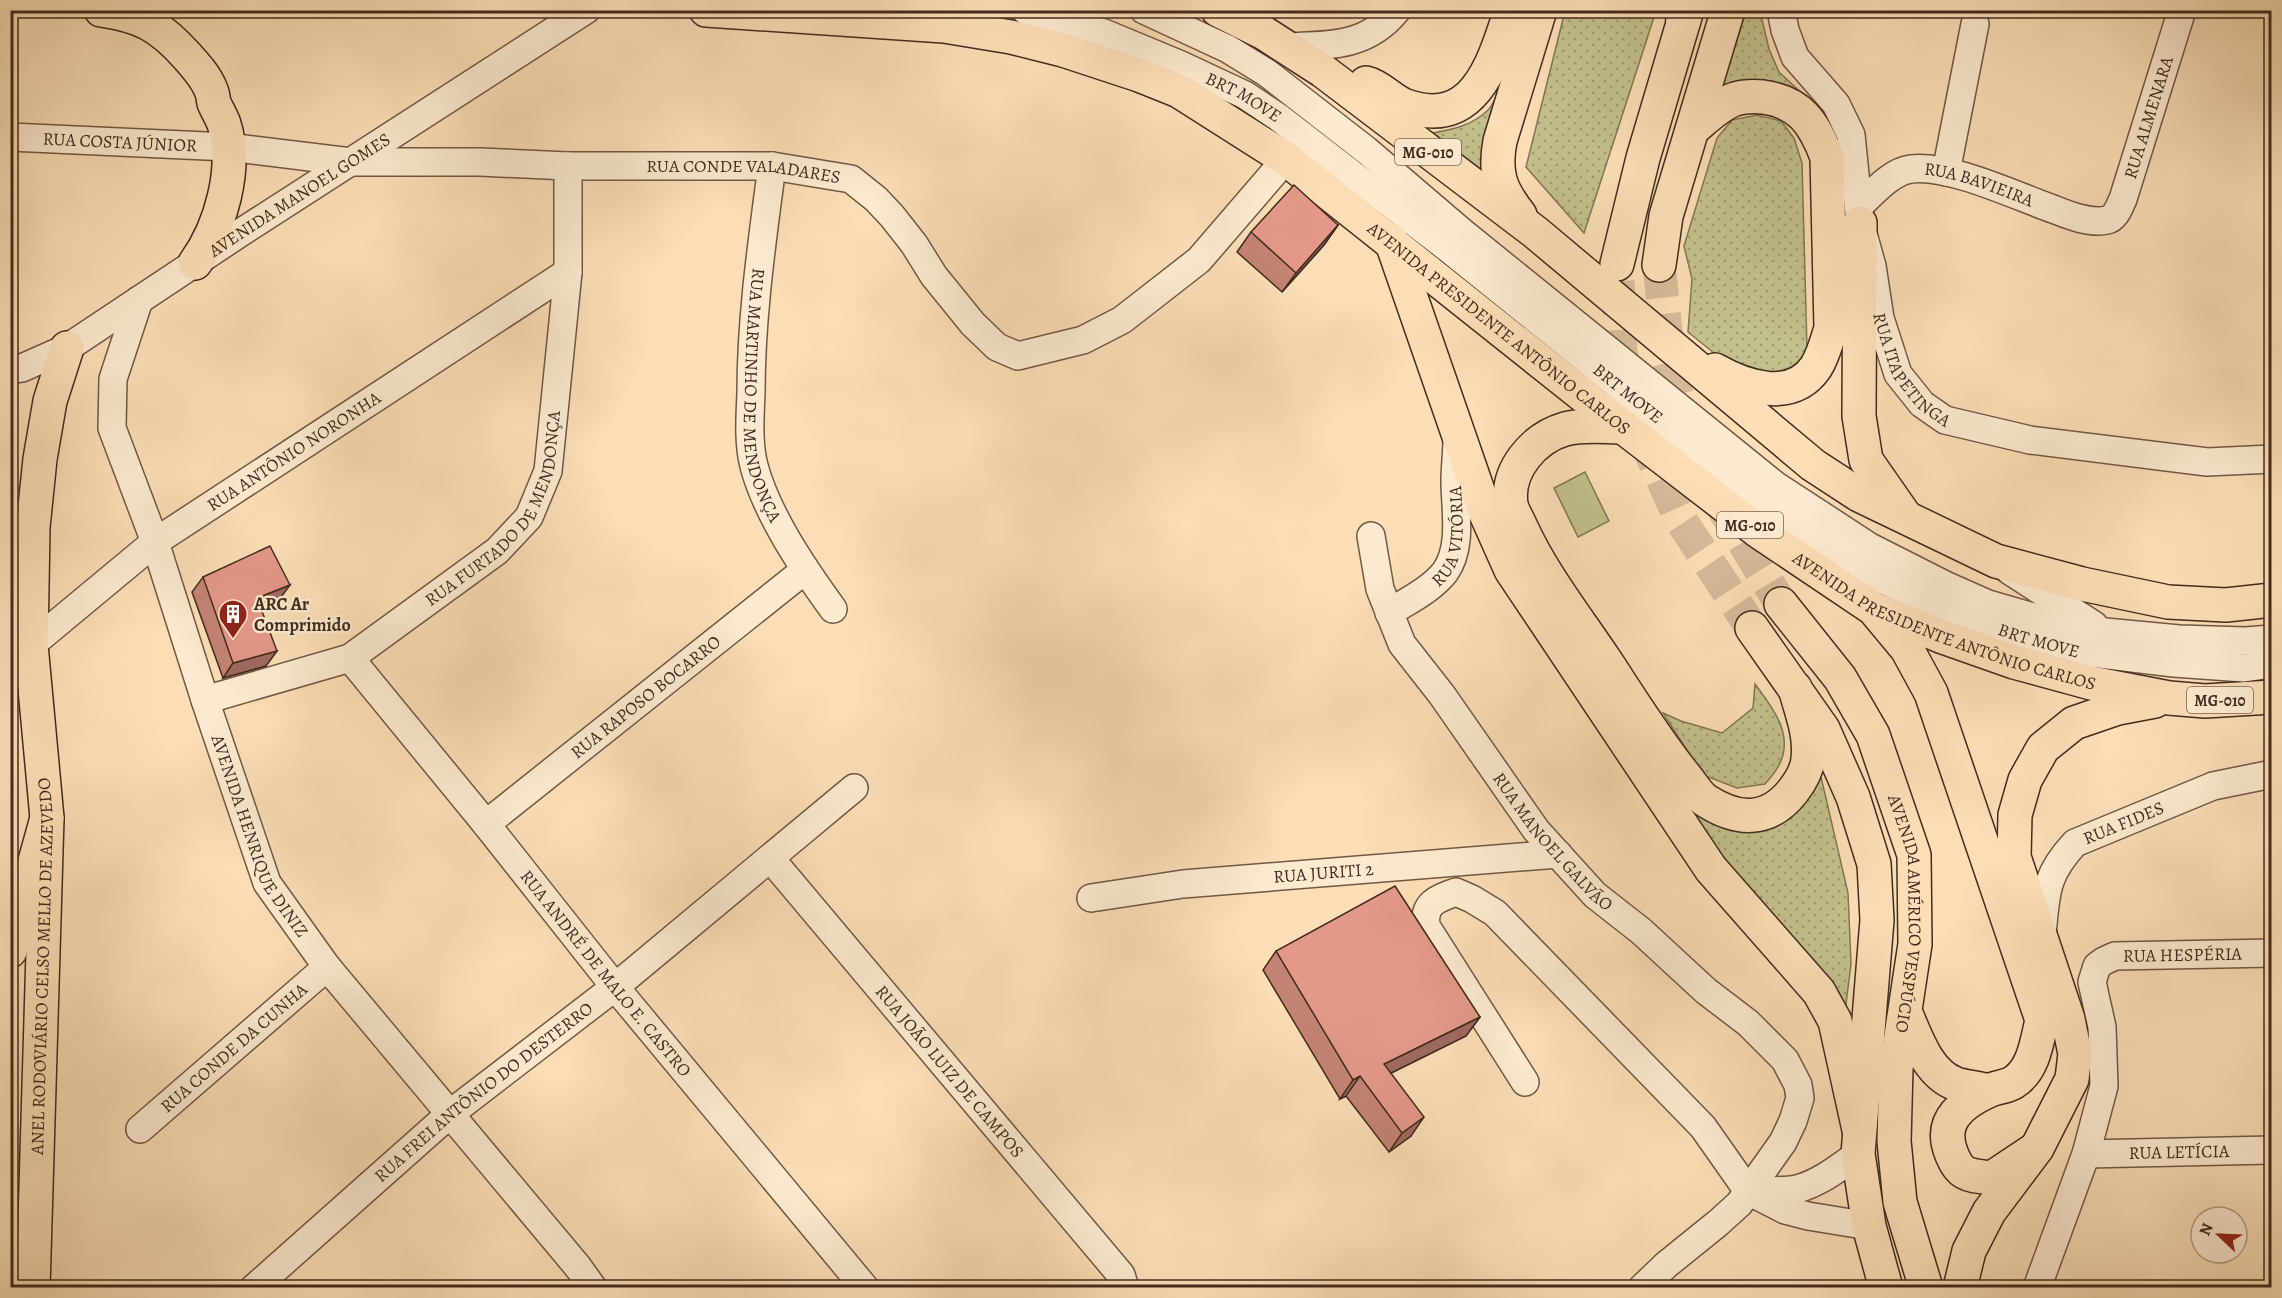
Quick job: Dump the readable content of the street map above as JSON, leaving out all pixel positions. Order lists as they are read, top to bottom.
{
  "streets": {
    "main road": [
      "MG-010",
      "AVENIDA PRESIDENTE ANTÔNIO CARLOS",
      "AVENIDA AMÉRICO VESPÚCIO",
      "ANEL RODOVIÁRIO CELSO MELLO DE AZEVEDO"
    ],
    "street": [
      "BRT MOVE",
      "RUA ALMENARA",
      "RUA COSTA JÚNIOR",
      "RUA CONDE VALADARES",
      "RUA BAVIEIRA",
      "AVENIDA MANOEL GOMES",
      "RUA ITAPETINGA",
      "RUA MARTINHO DE MENDONÇA",
      "RUA ANTÔNIO NORONHA",
      "RUA FURTADO DE MENDONÇA",
      "RUA VITÓRIA",
      "RUA RAPOSO BOCARRO",
      "RUA FIDES",
      "AVENIDA HENRIQUE DINIZ",
      "RUA MANOEL GALVÃO",
      "RUA JURITI 2",
      "RUA HESPÉRIA",
      "RUA ANDRÉ DE MALO E. CASTRO",
      "RUA CONDE DA CUNHA",
      "RUA JOÃO LUIZ DE CAMPOS",
      "RUA FREI ANTÔNIO DO DESTERRO",
      "RUA LETÍCIA"
    ]
  },
  "crossings": [
    ["BRT MOVE", "MG-010"],
    ["RUA ALMENARA", "RUA BAVIEIRA"],
    ["RUA COSTA JÚNIOR", "RUA CONDE VALADARES"],
    ["RUA CONDE VALADARES", "AVENIDA MANOEL GOMES"],
    ["RUA CONDE VALADARES", "AVENIDA PRESIDENTE ANTÔNIO CARLOS"],
    ["RUA CONDE VALADARES", "RUA MARTINHO DE MENDONÇA"],
    ["RUA CONDE VALADARES", "RUA FURTADO DE MENDONÇA"],
    ["RUA BAVIEIRA", "RUA ITAPETINGA"],
    ["AVENIDA MANOEL GOMES", "AVENIDA HENRIQUE DINIZ"],
    ["RUA MARTINHO DE MENDONÇA", "RUA RAPOSO BOCARRO"],
    ["RUA ANTÔNIO NORONHA", "RUA FURTADO DE MENDONÇA"],
    ["RUA ANTÔNIO NORONHA", "AVENIDA HENRIQUE DINIZ"],
    ["RUA ANTÔNIO NORONHA", "ANEL RODOVIÁRIO CELSO MELLO DE AZEVEDO"],
    ["RUA FURTADO DE MENDONÇA", "AVENIDA HENRIQUE DINIZ"],
    ["RUA FURTADO DE MENDONÇA", "RUA ANDRÉ DE MALO E. CASTRO"],
    ["RUA VITÓRIA", "RUA MANOEL GALVÃO"],
    ["RUA RAPOSO BOCARRO", "RUA ANDRÉ DE MALO E. CASTRO"],
    ["AVENIDA HENRIQUE DINIZ", "RUA CONDE DA CUNHA"],
    ["AVENIDA HENRIQUE DINIZ", "RUA FREI ANTÔNIO DO DESTERRO"],
    ["RUA MANOEL GALVÃO", "RUA JURITI 2"],
    ["RUA HESPÉRIA", "RUA LETÍCIA"],
    ["RUA ANDRÉ DE MALO E. CASTRO", "RUA FREI ANTÔNIO DO DESTERRO"],
    ["RUA JOÃO LUIZ DE CAMPOS", "RUA FREI ANTÔNIO DO DESTERRO"]
  ],
  "places": {
    "building": ["ARC Ar Comprimido"]
  },
  "north": "top left"
}
